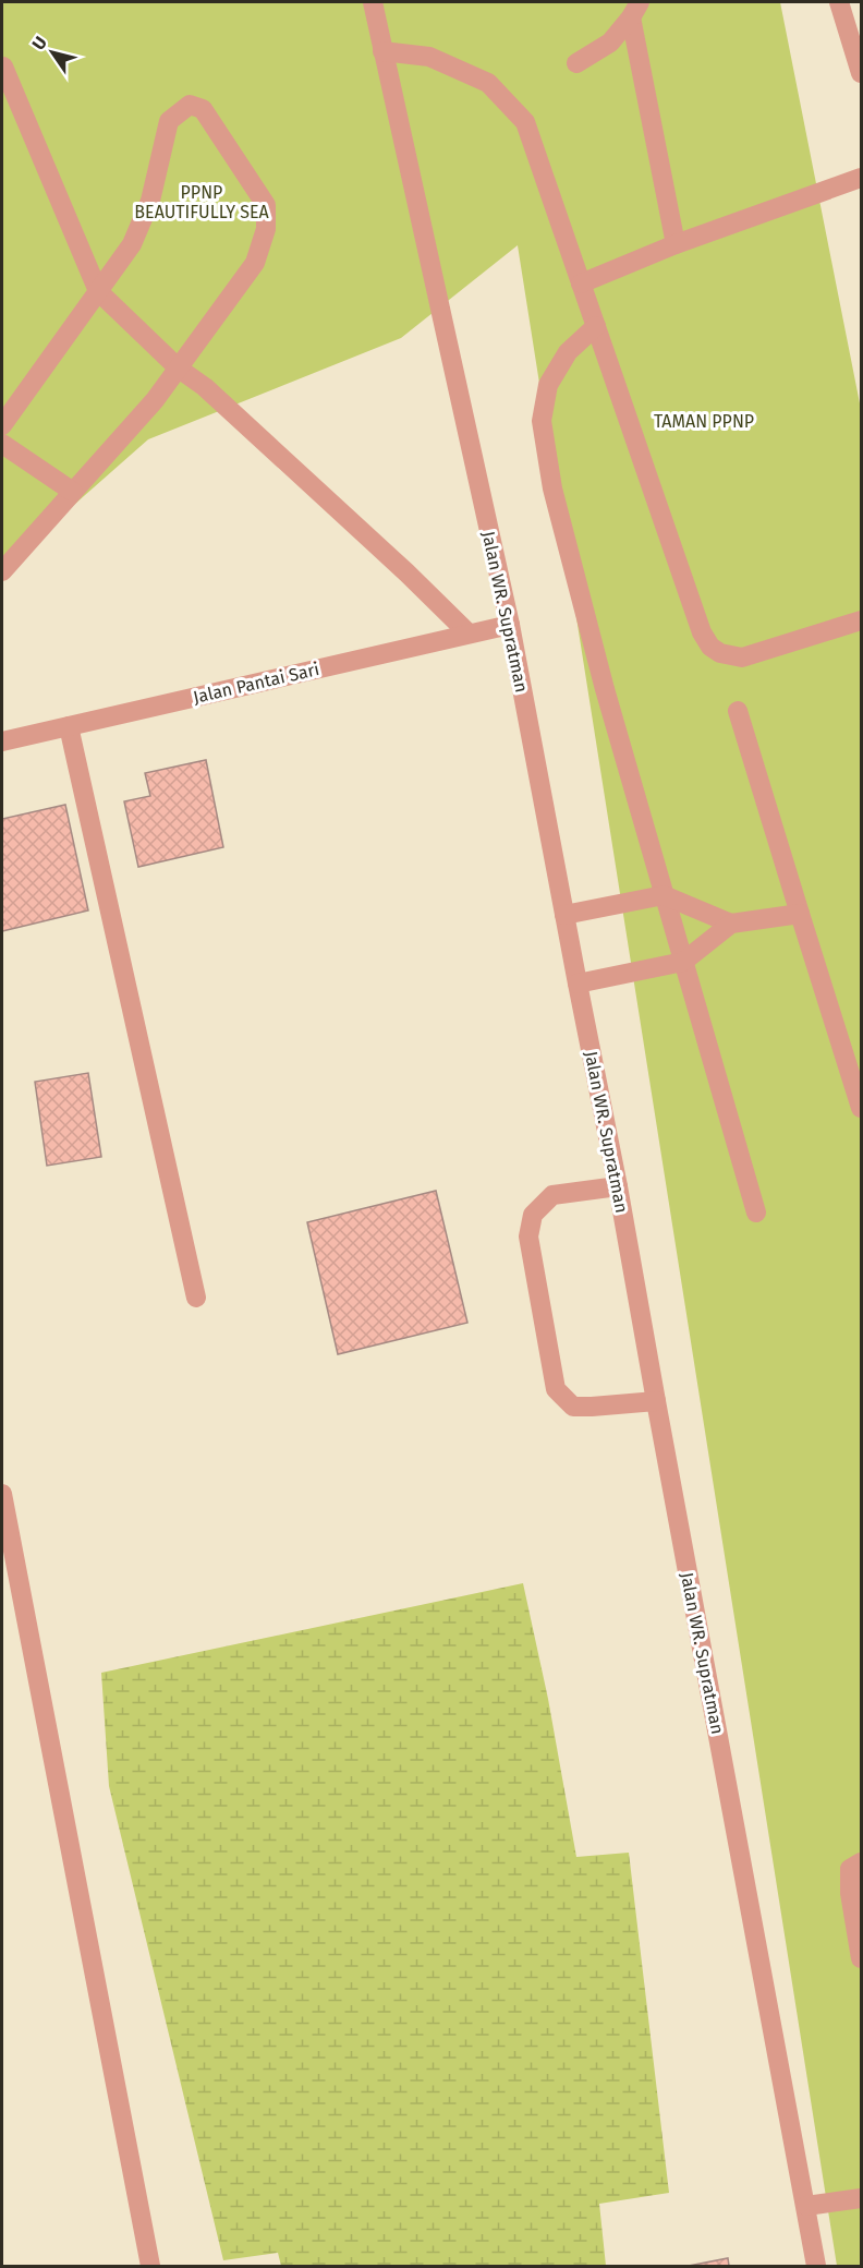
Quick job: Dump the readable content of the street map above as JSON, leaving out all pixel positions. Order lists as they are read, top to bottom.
{
  "streets": {
    "street": ["Jalan WR. Supratman", "Jalan Pantai Sari"]
  },
  "crossings": [
    ["Jalan WR. Supratman", "Jalan Pantai Sari"]
  ],
  "parks": ["PPNP BEAUTIFULLY SEA", "TAMAN PPNP"],
  "north": "top left"
}
